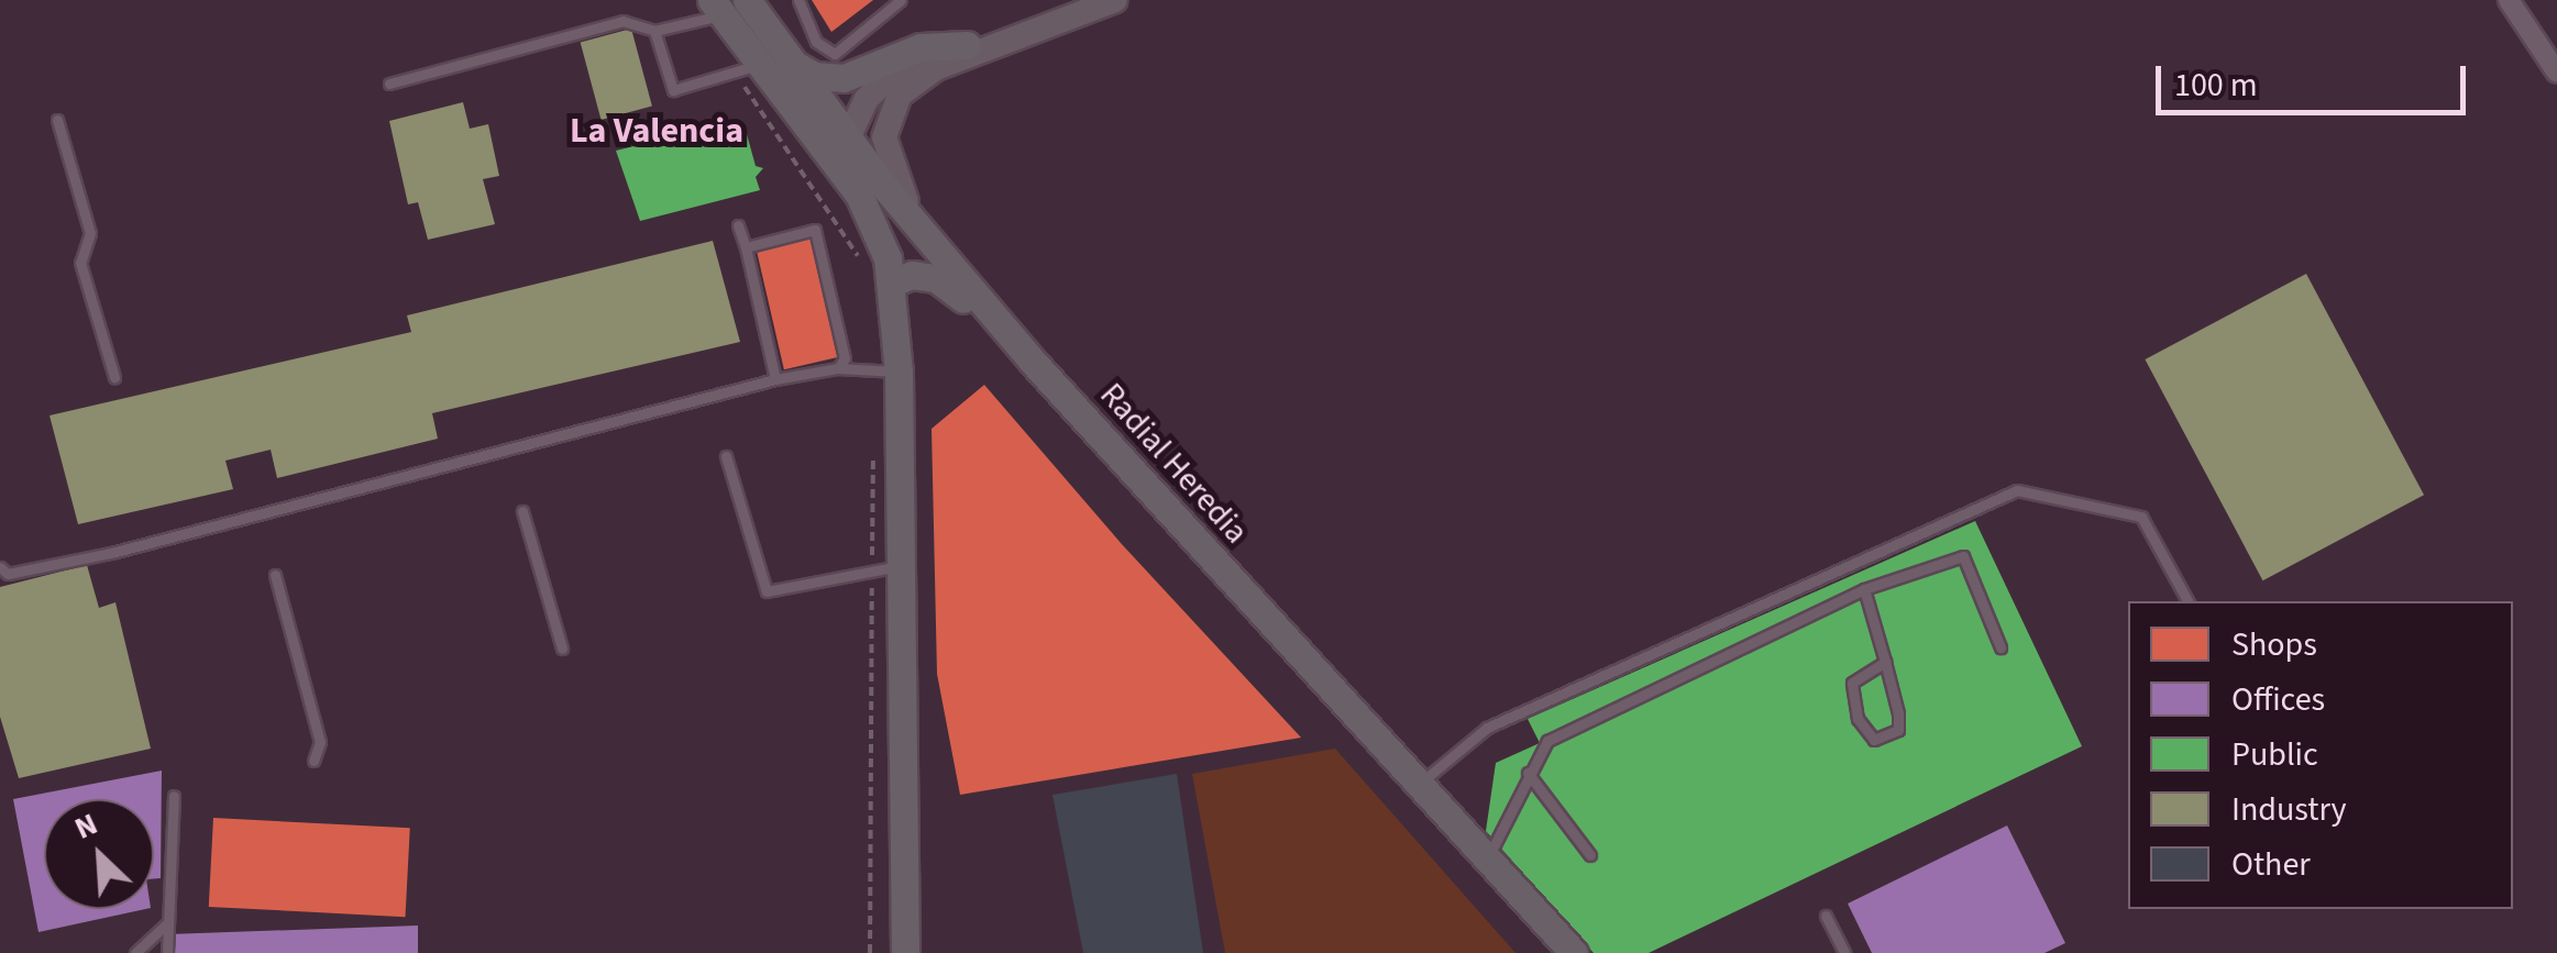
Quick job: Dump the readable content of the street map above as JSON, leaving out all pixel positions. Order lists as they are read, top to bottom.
{
  "streets": {
    "main road": ["Radial Heredia"]
  },
  "districts": ["La Valencia"],
  "legend": [
    "Shops",
    "Offices",
    "Public",
    "Industry",
    "Other"
  ],
  "scale_bar": "100 m",
  "north": "top left"
}
